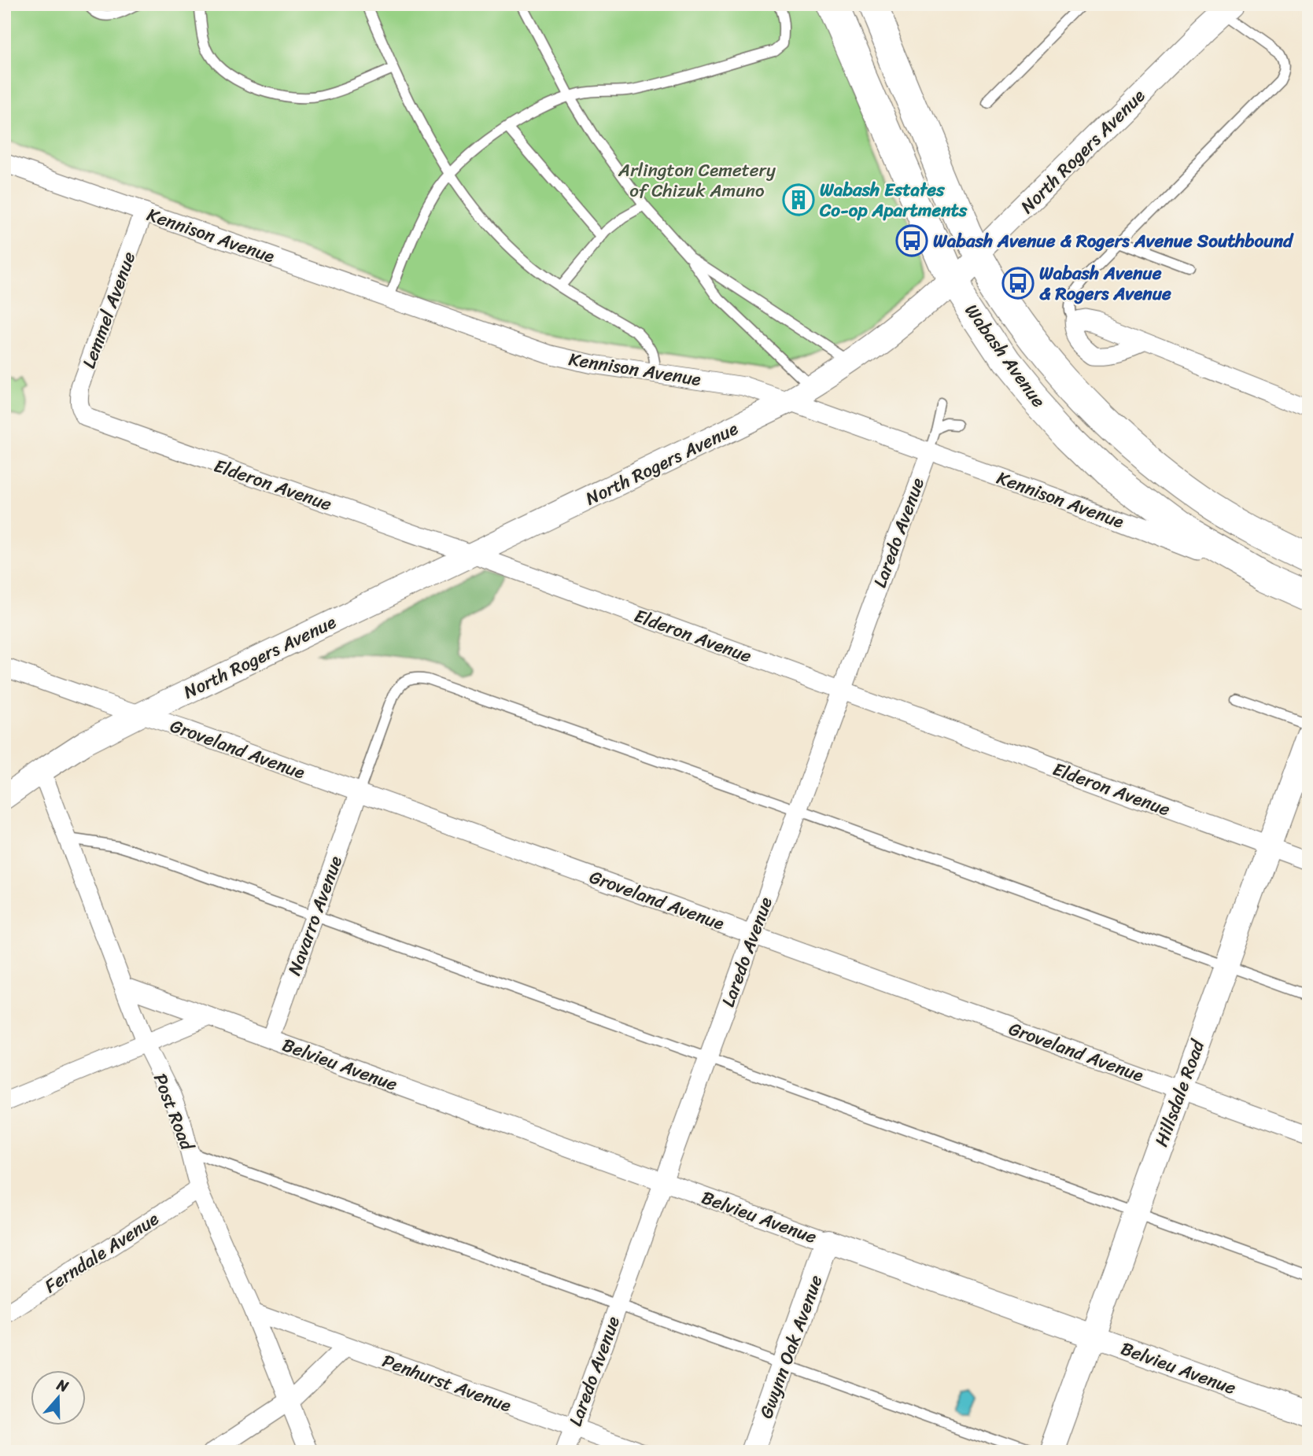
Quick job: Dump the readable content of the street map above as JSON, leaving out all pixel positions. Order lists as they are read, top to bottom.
{
  "streets": {
    "main road": ["Wabash Avenue"],
    "street": [
      "North Rogers Avenue",
      "Kennison Avenue",
      "Lemmel Avenue",
      "Elderon Avenue",
      "Laredo Avenue",
      "Groveland Avenue",
      "Navarro Avenue",
      "Belvieu Avenue",
      "Hillsdale Road",
      "Post Road",
      "Ferndale Avenue",
      "Gwynn Oak Avenue",
      "Penhurst Avenue"
    ]
  },
  "crossings": [
    ["North Rogers Avenue", "Kennison Avenue"],
    ["North Rogers Avenue", "Wabash Avenue"],
    ["North Rogers Avenue", "Elderon Avenue"],
    ["North Rogers Avenue", "Groveland Avenue"],
    ["North Rogers Avenue", "Post Road"],
    ["Kennison Avenue", "Lemmel Avenue"],
    ["Kennison Avenue", "Wabash Avenue"],
    ["Kennison Avenue", "Laredo Avenue"],
    ["Lemmel Avenue", "Elderon Avenue"],
    ["Elderon Avenue", "Laredo Avenue"],
    ["Elderon Avenue", "Hillsdale Road"],
    ["Laredo Avenue", "Groveland Avenue"],
    ["Laredo Avenue", "Belvieu Avenue"],
    ["Laredo Avenue", "Penhurst Avenue"],
    ["Groveland Avenue", "Navarro Avenue"],
    ["Groveland Avenue", "Hillsdale Road"],
    ["Navarro Avenue", "Belvieu Avenue"],
    ["Belvieu Avenue", "Hillsdale Road"],
    ["Belvieu Avenue", "Post Road"],
    ["Belvieu Avenue", "Gwynn Oak Avenue"],
    ["Post Road", "Ferndale Avenue"],
    ["Post Road", "Penhurst Avenue"]
  ],
  "parks": ["Arlington Cemetery of Chizuk Amuno"],
  "places": {
    "building": ["Wabash Estates Co-op Apartments"],
    "bus stop": ["Wabash Avenue & Rogers Avenue Southbound", "Wabash Avenue & Rogers Avenue"]
  },
  "north": "top"
}
